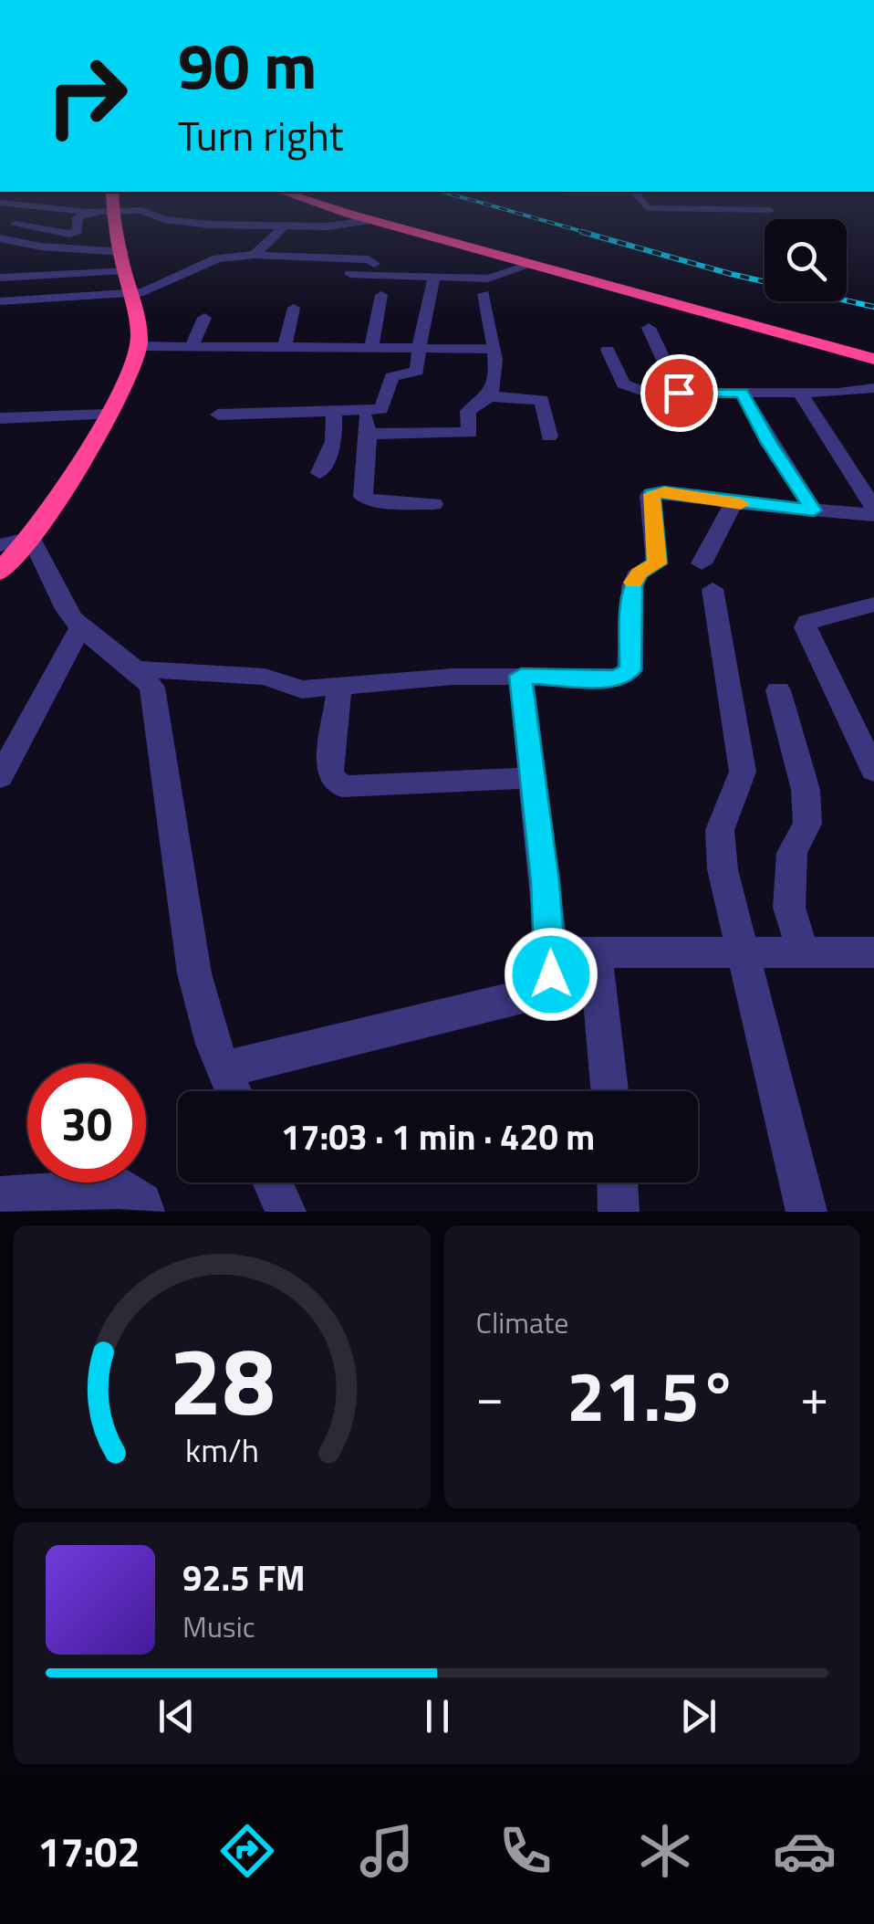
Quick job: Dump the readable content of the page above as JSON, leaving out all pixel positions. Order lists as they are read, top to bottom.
{
  "page": {
    "turn": ["90 m", "Turn right"],
    "limit": "30",
    "trip": "17:03 · 1 min · 420 m",
    "tile": "Climate",
    "heat": ["−", "21.5°", "+"],
    "song": ["92.5 FM", "Music"],
    "tabs": "17:02",
    "gauge": ["28", "km/h"]
  }
}
